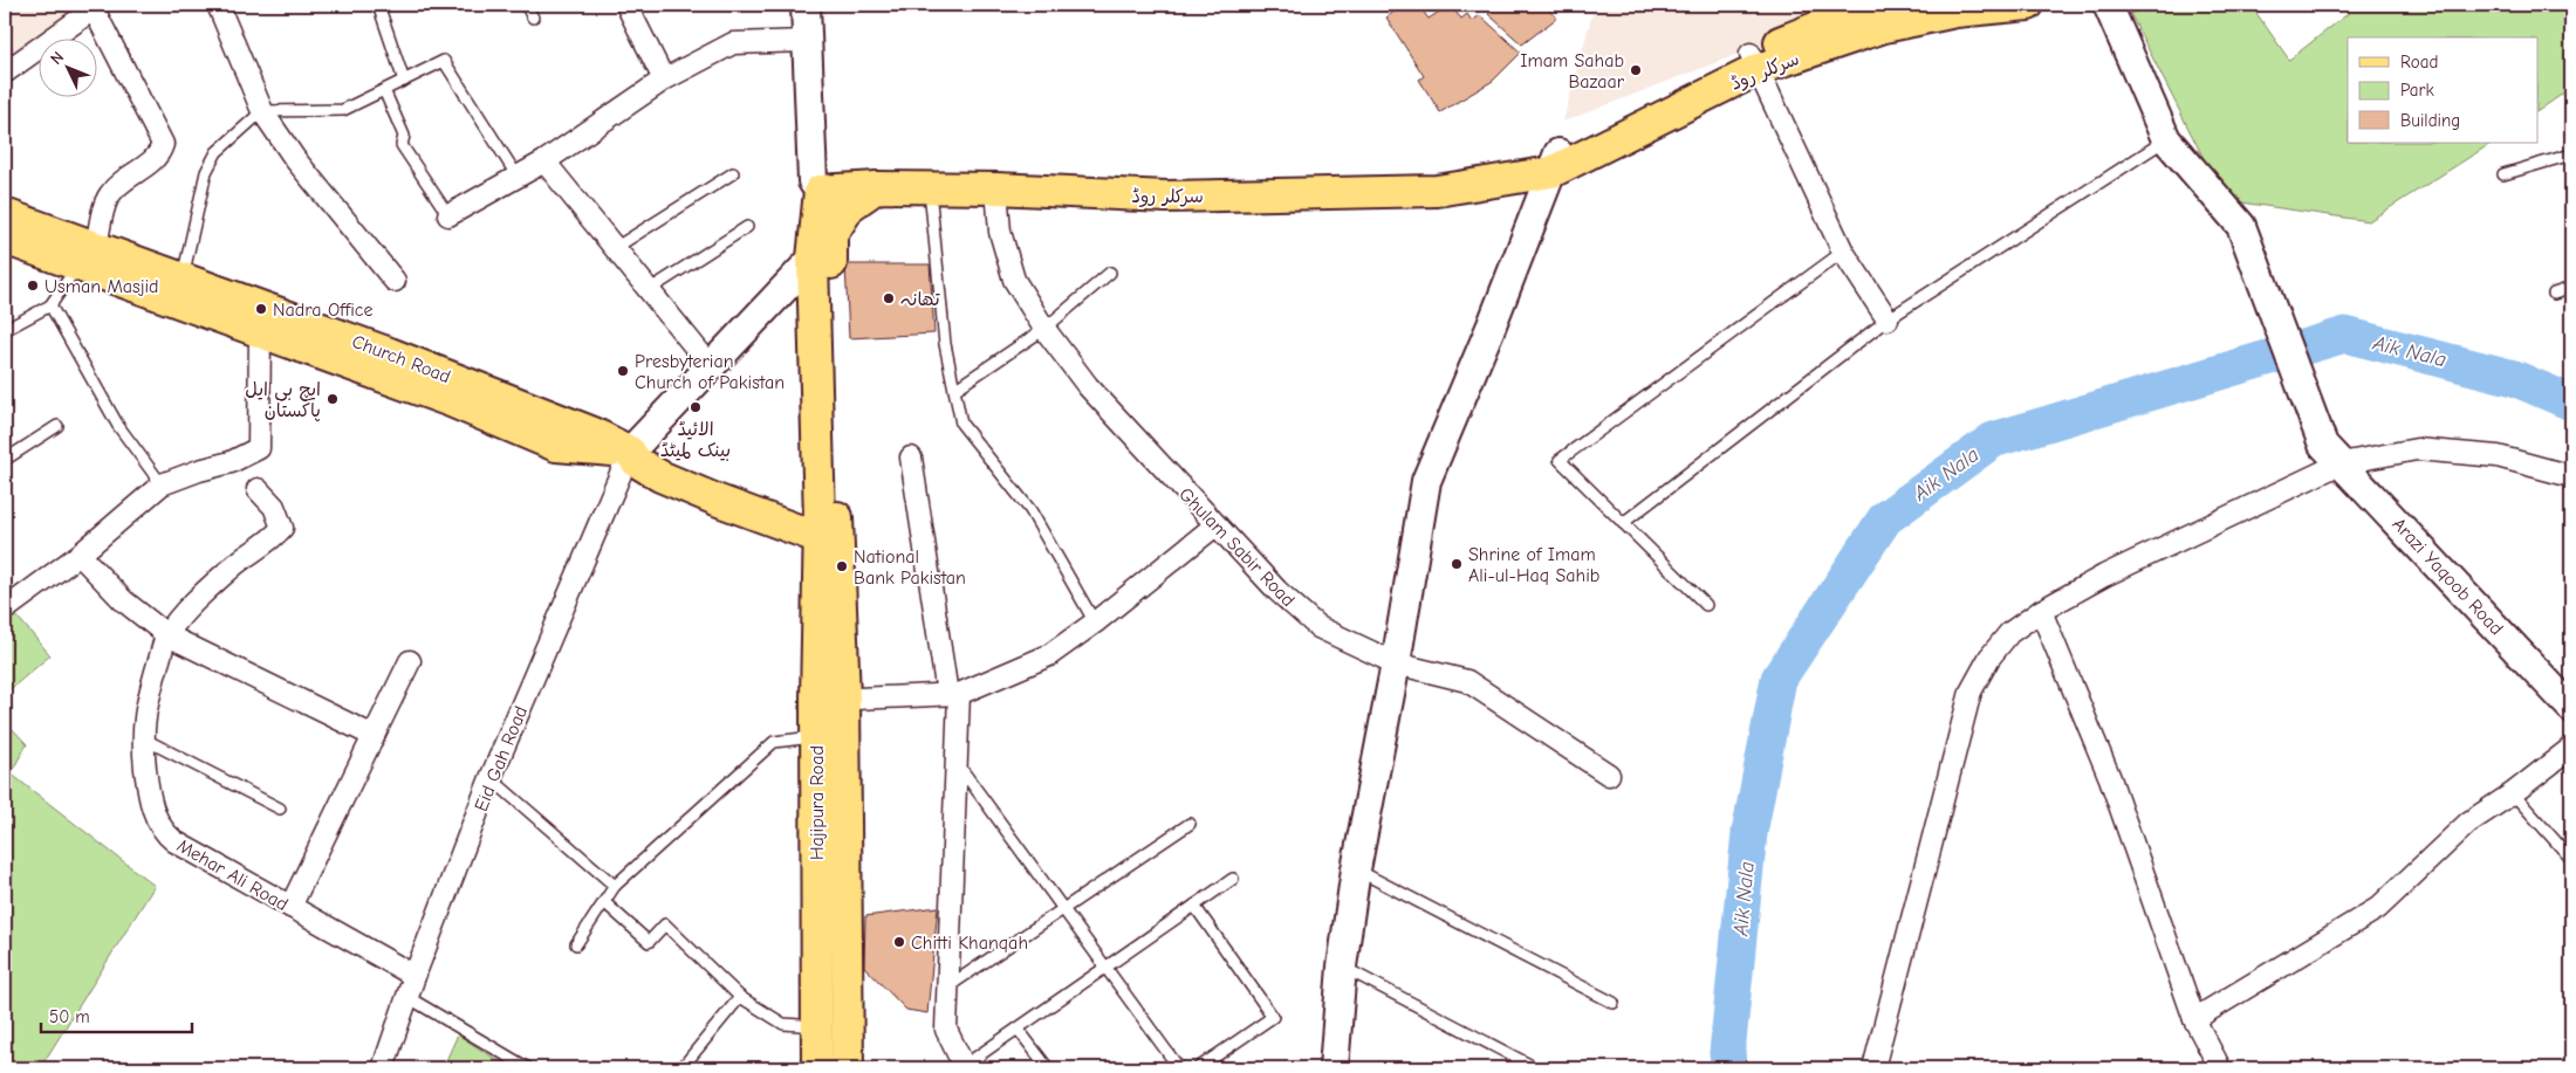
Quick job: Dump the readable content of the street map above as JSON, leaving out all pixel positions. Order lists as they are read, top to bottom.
{
  "streets": {
    "main road": ["سرکلر روڈ", "Church Road", "Hajipura Road"],
    "street": [
      "Ghulam Sabir Road",
      "Arazi Yaqoob Road",
      "Eid Gah Road",
      "Mehar Ali Road"
    ]
  },
  "crossings": [
    ["سرکلر روڈ", "Ghulam Sabir Road"],
    ["Church Road", "Eid Gah Road"],
    ["Church Road", "Hajipura Road"],
    ["Eid Gah Road", "Mehar Ali Road"]
  ],
  "water": ["Aik Nala"],
  "places": [
    "Imam Sahab Bazaar",
    "Usman Masjid",
    "تھانہ",
    "Nadra Office",
    "Presbyterian Church of Pakistan",
    "ایچ بی ایل پاکستان",
    "الائیڈ بینک لمیٹڈ",
    "Shrine of Imam Ali-ul-Haq Sahib",
    "National Bank Pakistan",
    "Chitti Khanqah"
  ],
  "legend": ["Road", "Park", "Building"],
  "scale_bar": "50 m",
  "north": "top left"
}
